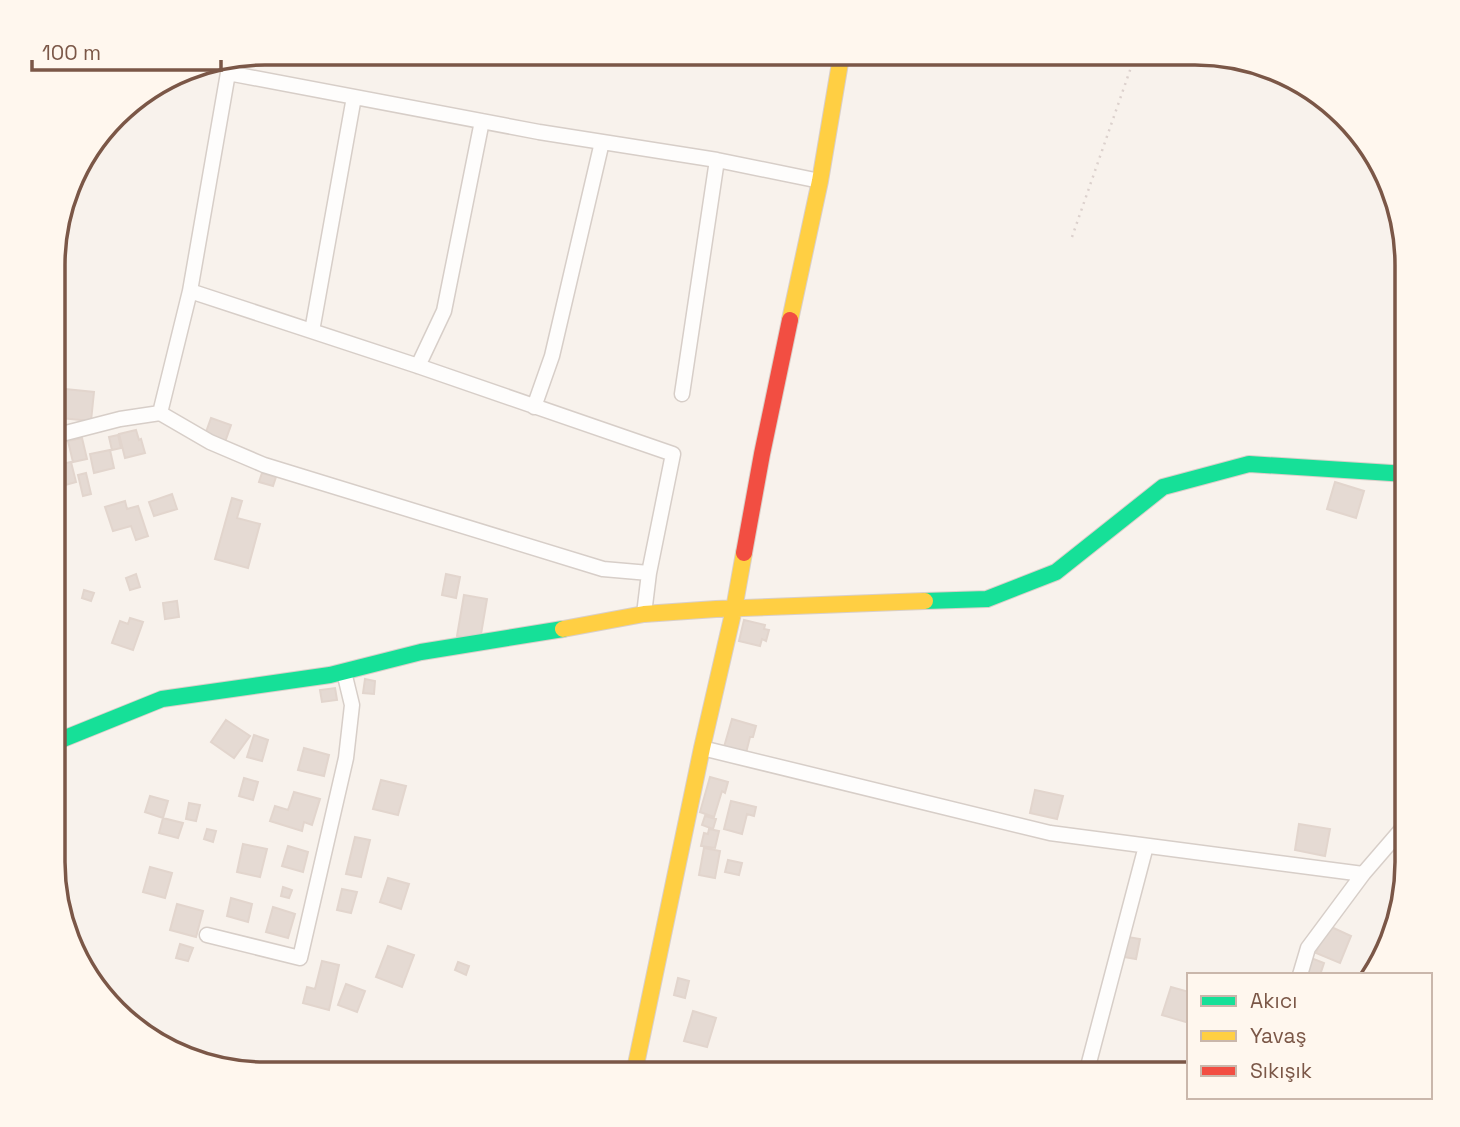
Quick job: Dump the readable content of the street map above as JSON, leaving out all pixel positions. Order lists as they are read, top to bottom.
{
  "legend": ["Akıcı", "Yavaş", "Sıkışık"],
  "scale_bar": "100 m"
}
